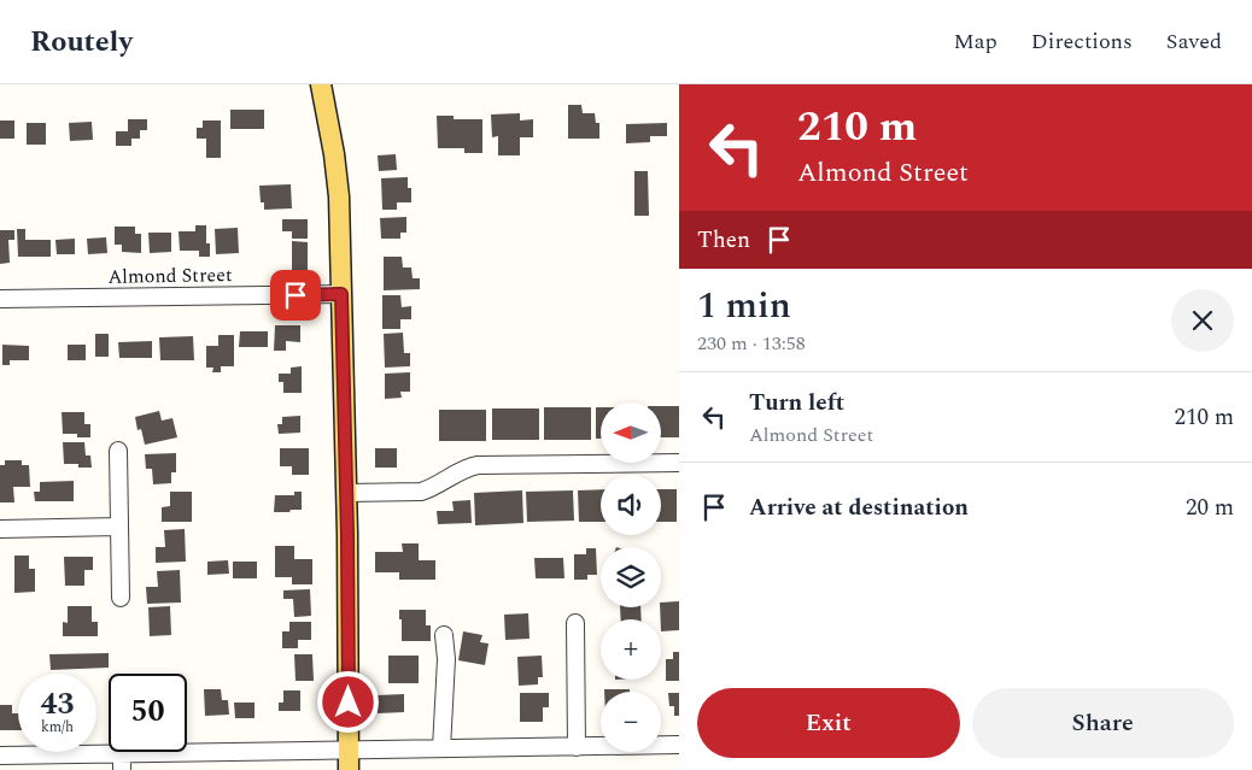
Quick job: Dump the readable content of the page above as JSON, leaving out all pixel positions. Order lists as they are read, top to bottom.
{
  "streets": {
    "street": ["Almond Street"]
  },
  "north": "left",
  "page": {
    "header": "Routely",
    "nav": ["Map", "Directions", "Saved"],
    "turn": ["210 m", "Almond Street"],
    "then": "Then",
    "heading": ["1 min", "230 m · 13:58"],
    "list": [
      {
        "name": "Turn left",
        "note": "Almond Street",
        "value": "210 m"
      },
      {
        "name": "Arrive at destination",
        "value": "20 m"
      }
    ],
    "map_buttons": ["+", "−"],
    "speed": "43 km/h",
    "limit": "50",
    "buttons": ["Exit", "Share"]
  }
}
